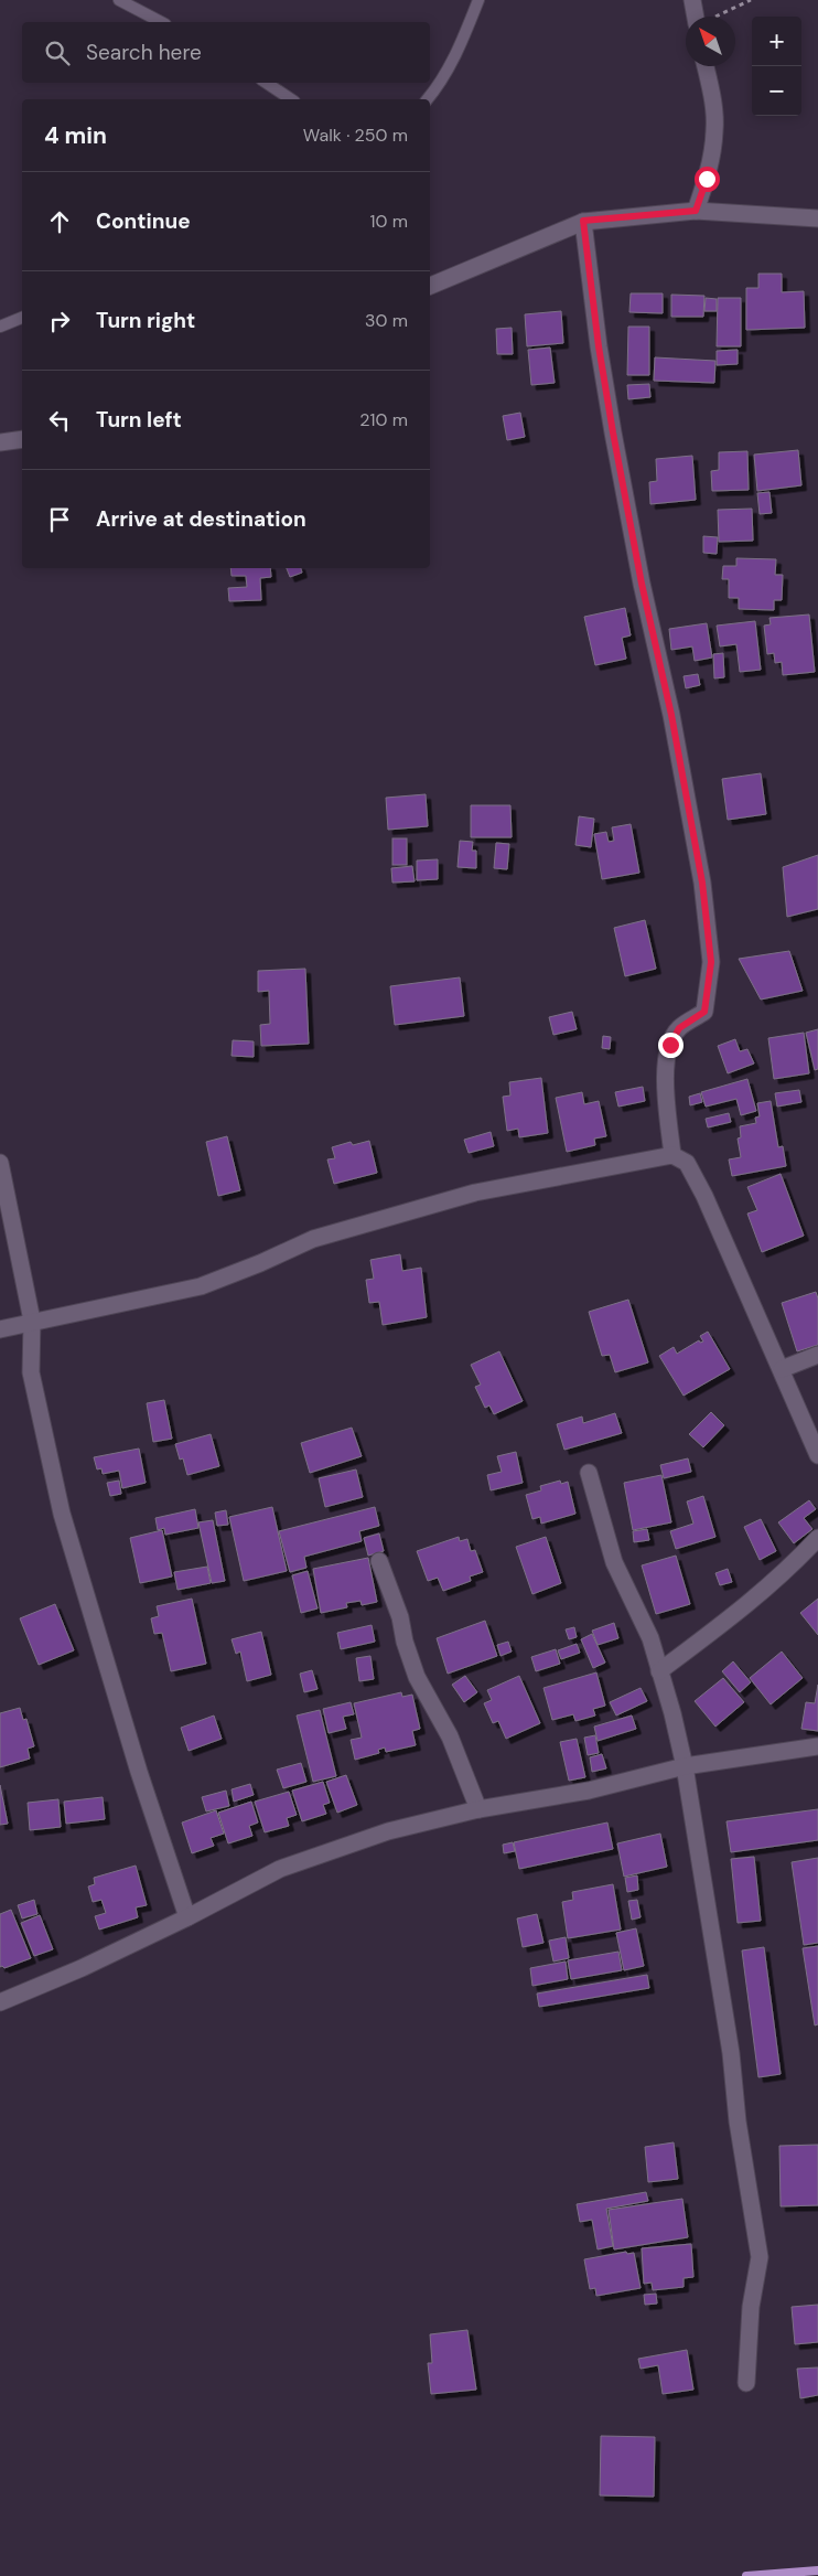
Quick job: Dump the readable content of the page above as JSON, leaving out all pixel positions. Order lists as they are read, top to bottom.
{
  "north": "top left",
  "page": {
    "map_buttons": ["+", "−"],
    "search": "Search here",
    "heading": ["4 min", "Walk · 250 m"],
    "list": [
      ["Continue", "10 m"],
      ["Turn right", "30 m"],
      ["Turn left", "210 m"],
      "Arrive at destination"
    ]
  }
}
